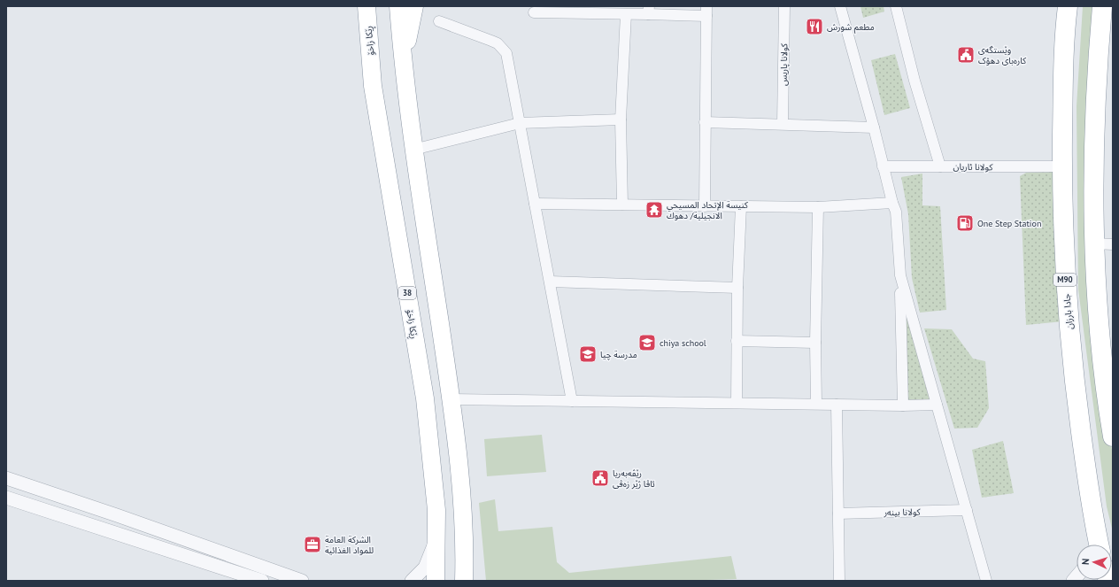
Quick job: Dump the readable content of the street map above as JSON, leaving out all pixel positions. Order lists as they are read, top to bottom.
{
  "streets": {
    "highway": [
      "ڕێکا زاخۆ",
      "M90",
      "38",
      "جادا بارزان"
    ],
    "street": ["كولانا پاریس", "كولانا ئاريان", "كولانا بینه‌ر"]
  },
  "crossings": [
    ["كولانا ئاريان", "جادا بارزان"]
  ],
  "places": {
    "restaurant": ["مطعم شورش"],
    "public building": ["وێستگەی کارەبای دهۆک", "رێڤەبەریا ئاڤا ژێر زەڤی"],
    "temple": ["كنيسة الإتحاد المسيحي الانجيلية/ دهوك"],
    "fuel station": ["One Step Station"],
    "school or university": ["chiya school", "مدرسة چيا"],
    "office": ["الشركة العامة للمواد الغذائية"]
  },
  "north": "left"
}
